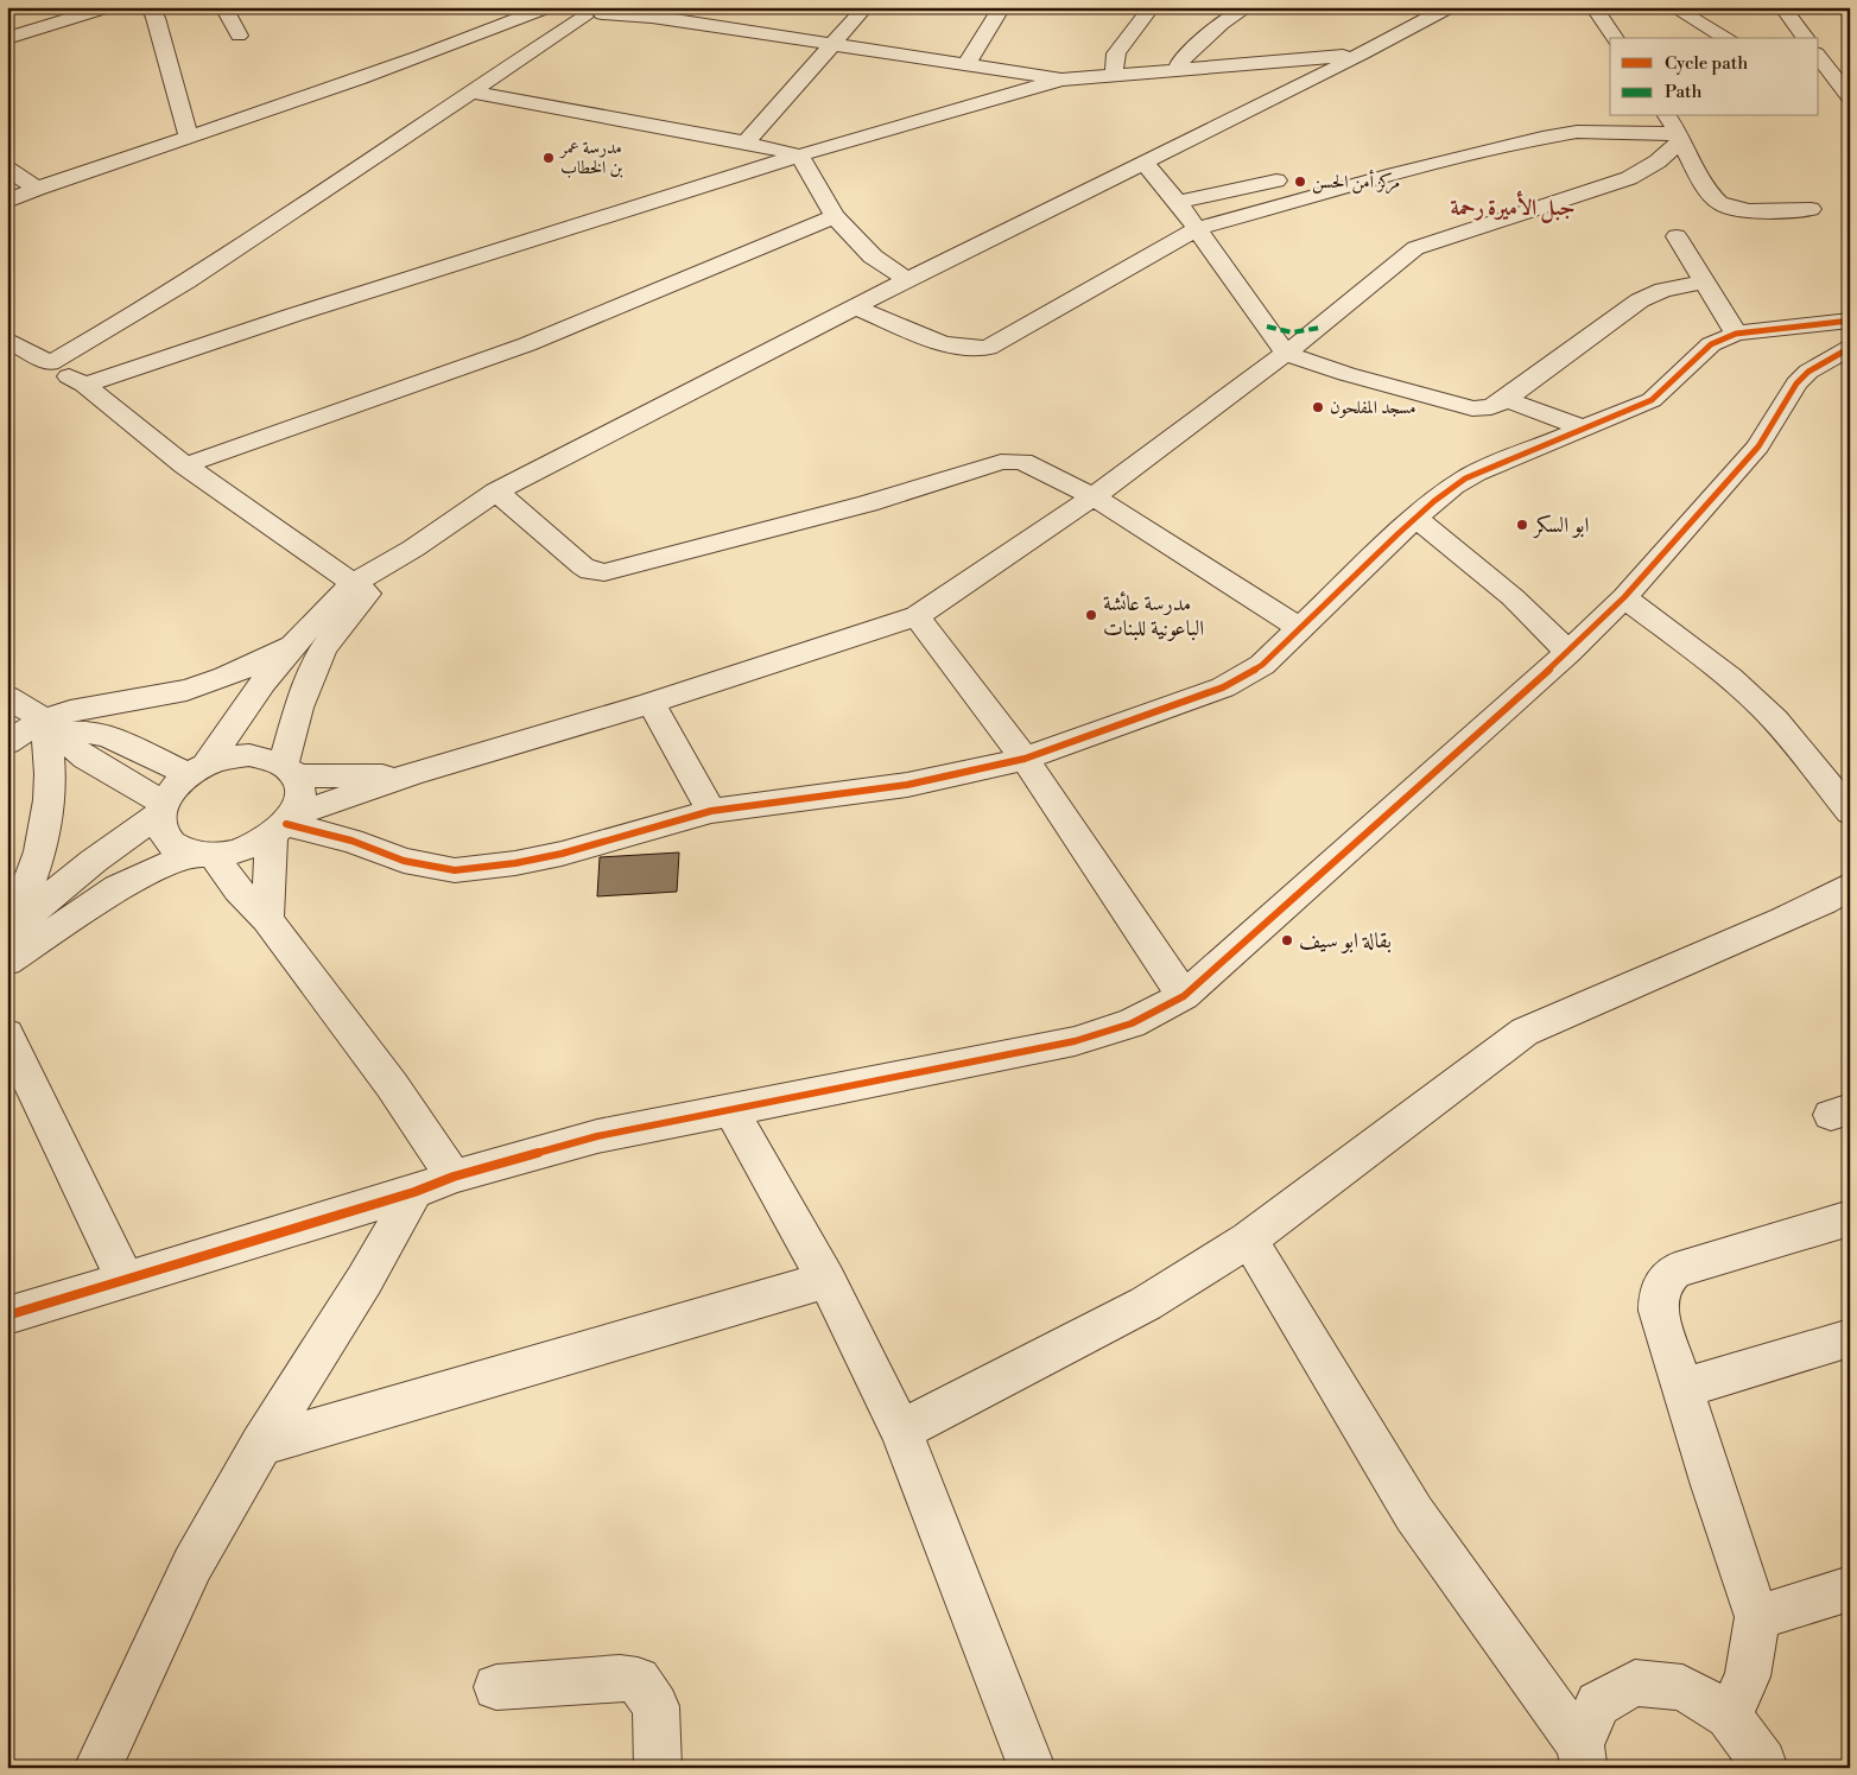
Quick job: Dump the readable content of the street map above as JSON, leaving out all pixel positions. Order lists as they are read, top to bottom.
{
  "districts": ["جبل الأميرة رحمة"],
  "places": [
    "مدرسة عمر بن الخطاب",
    "مركز أمن الحسن",
    "مسجد المفلحون",
    "ابو السكر",
    "مدرسة عائشة الباعونية للبنات",
    "بقالة ابو سيف"
  ],
  "legend": ["Cycle path", "Path"]
}
